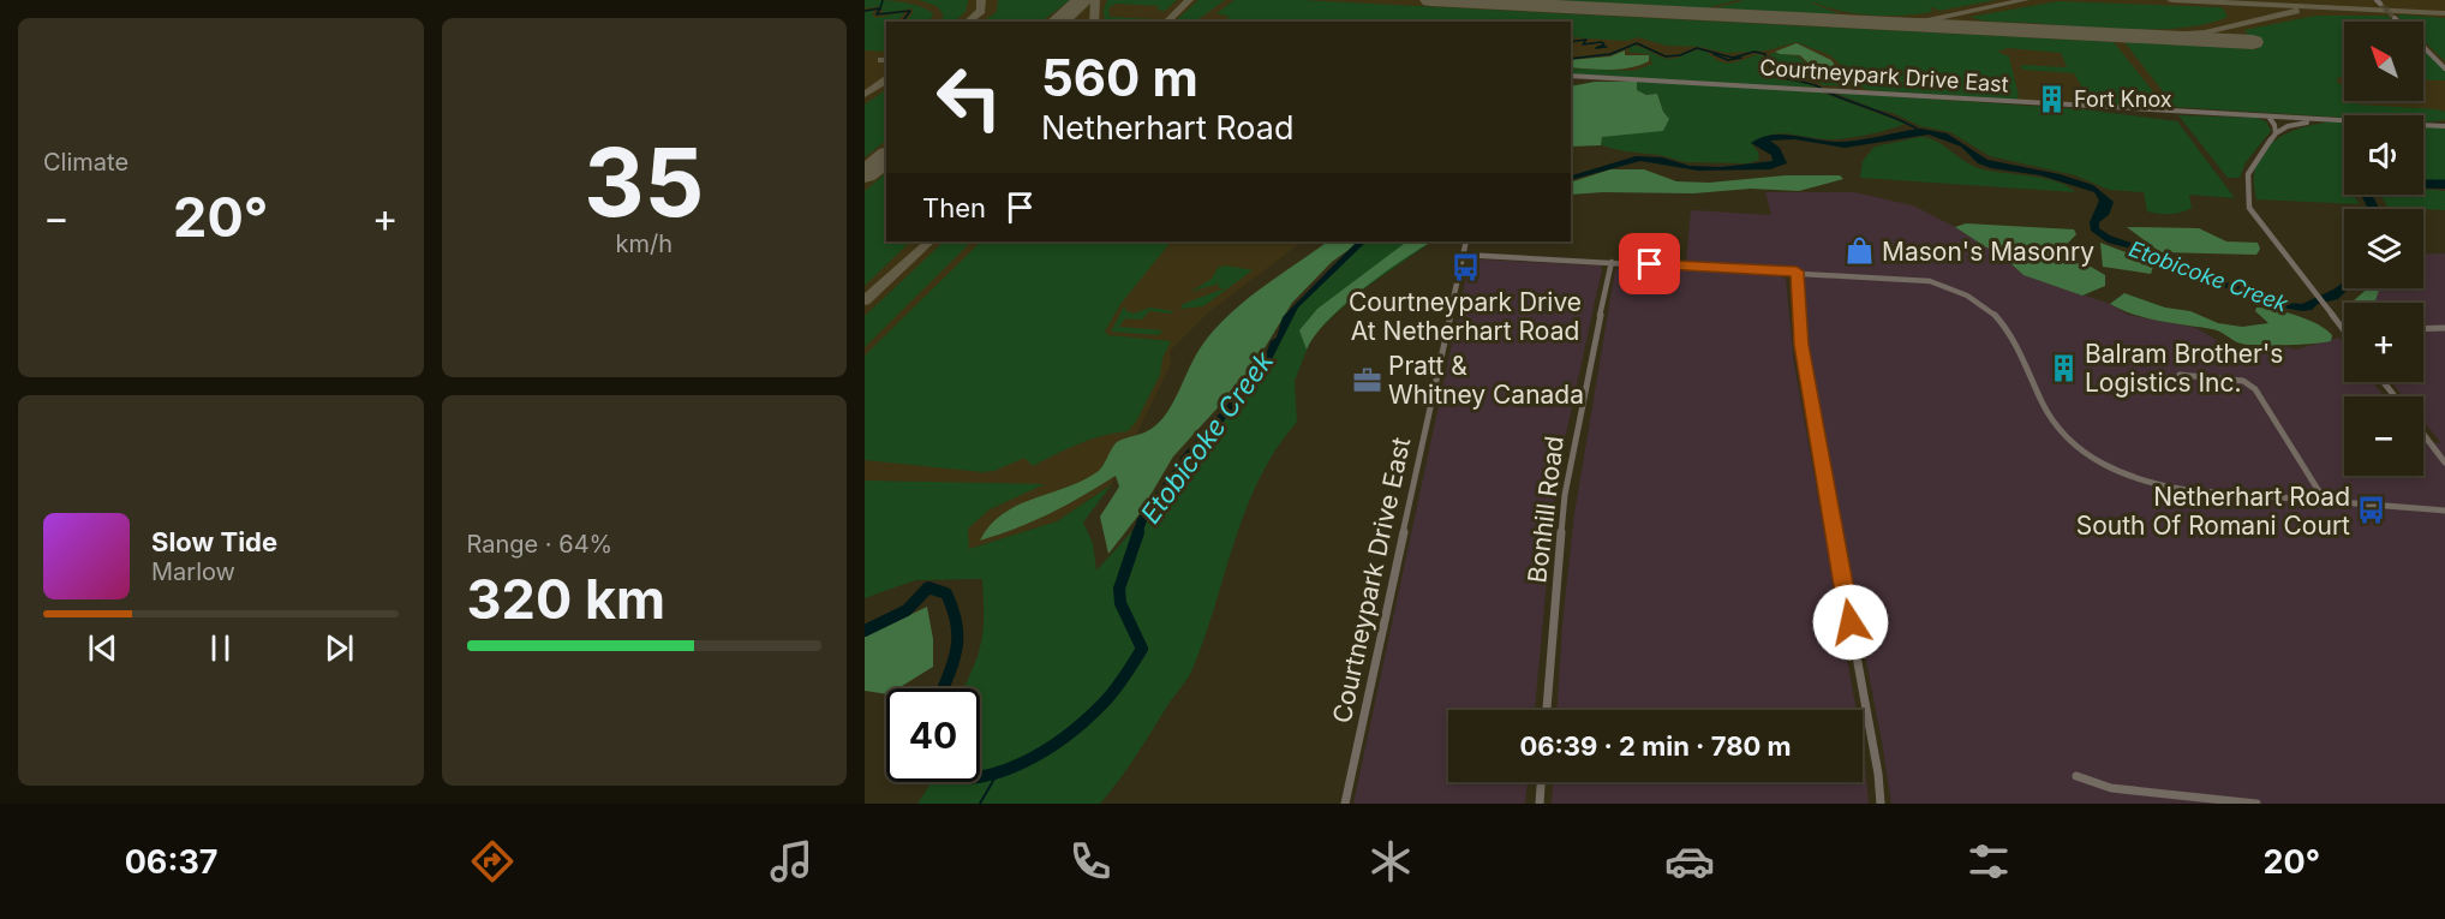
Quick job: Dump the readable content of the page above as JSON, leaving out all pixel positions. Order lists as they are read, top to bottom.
{
  "streets": {
    "street": ["Courtneypark Drive East", "Bonhill Road"]
  },
  "water": ["Etobicoke Creek"],
  "places": {
    "building": ["Fort Knox", "Balram Brother's Logistics Inc."],
    "shop": ["Mason's Masonry"],
    "bus stop": ["Courtneypark Drive At Netherhart Road", "Netherhart Road South Of Romani Court"],
    "office": ["Pratt & Whitney Canada"]
  },
  "north": "top left",
  "page": {
    "tile": [
      "Climate",
      ["35", "km/h"],
      ["Range · 64%", "320 km"]
    ],
    "map_buttons": ["+", "−"],
    "turn": ["560 m", "Netherhart Road"],
    "then": "Then",
    "heat": ["−", "20°", "+"],
    "song": ["Slow Tide", "Marlow"],
    "limit": "40",
    "trip": "06:39 · 2 min · 780 m",
    "tabs": ["06:37", "20°"]
  }
}
